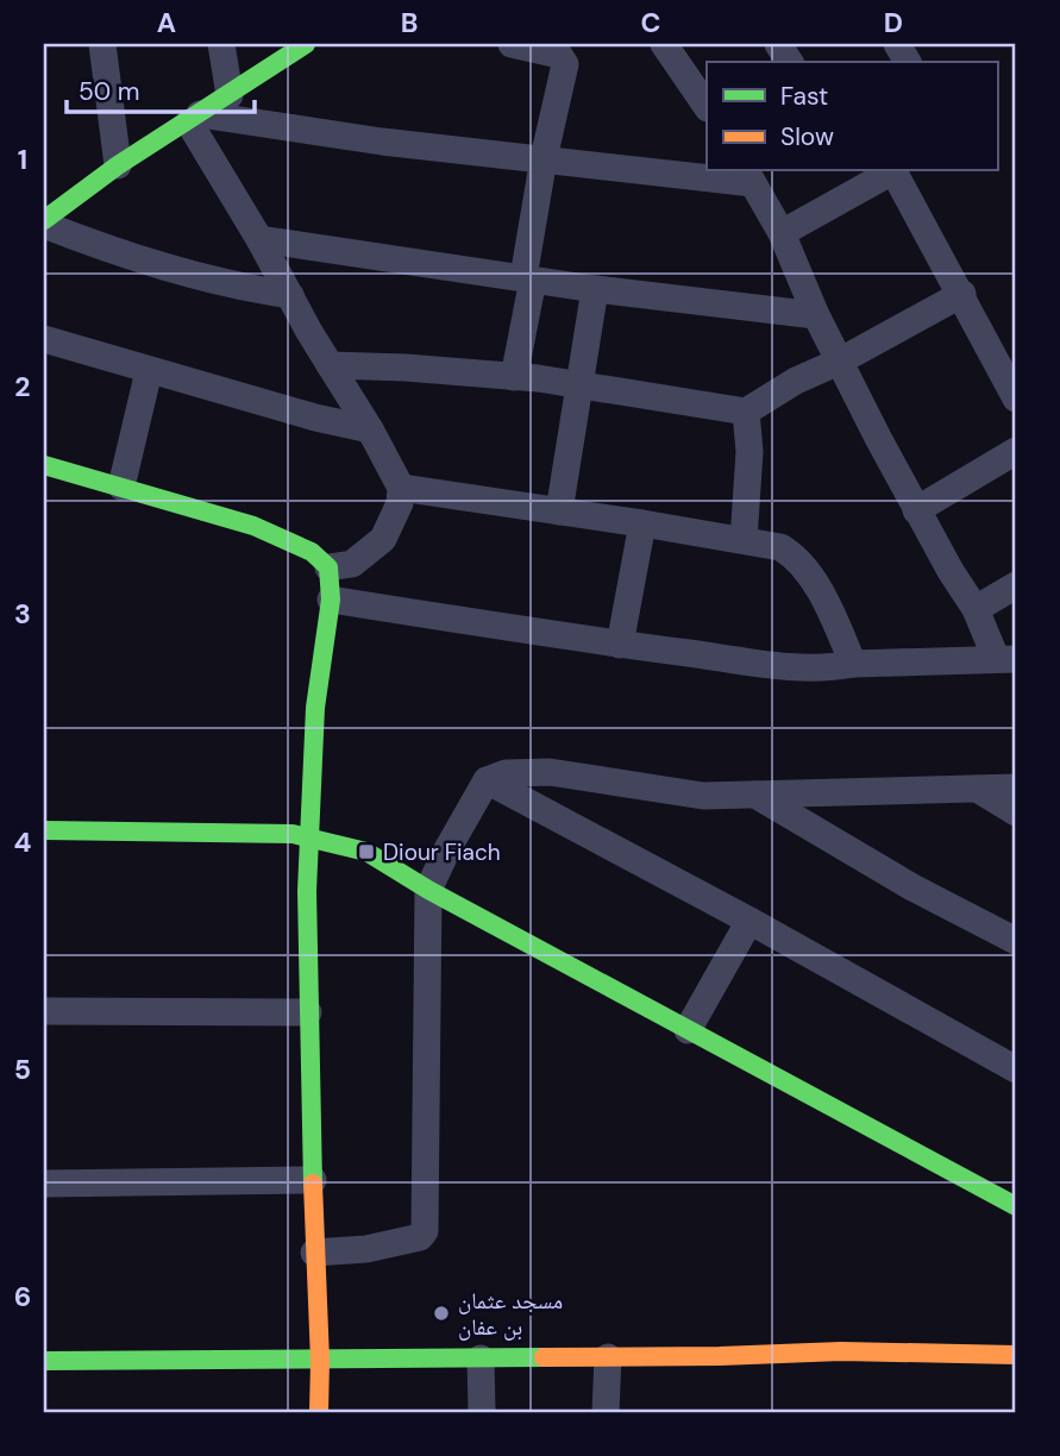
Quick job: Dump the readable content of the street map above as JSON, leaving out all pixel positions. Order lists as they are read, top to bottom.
{
  "places": {
    "transit": ["Diour Fiach"],
    "other": ["مسجد عثمان بن عفان"]
  },
  "legend": ["Fast", "Slow"],
  "scale_bar": "50 m",
  "grid": {
    "columns": [
      "A",
      "B",
      "C",
      "D"
    ],
    "rows": [
      "1",
      "2",
      "3",
      "4",
      "5",
      "6"
    ]
  }
}
